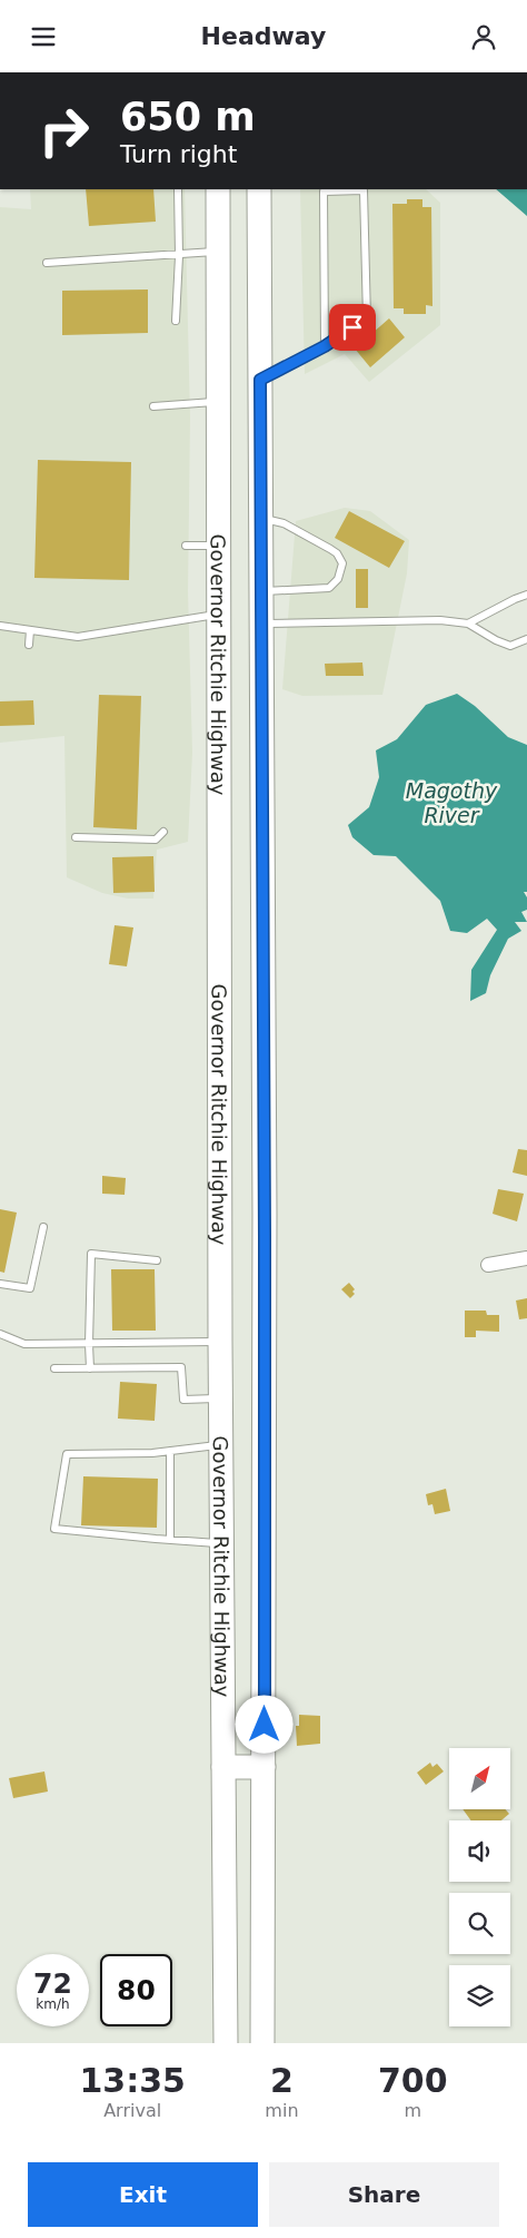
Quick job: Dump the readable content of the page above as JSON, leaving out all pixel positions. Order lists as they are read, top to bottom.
{
  "streets": {
    "highway": ["Governor Ritchie Highway"]
  },
  "water": ["Magothy River"],
  "north": "top right",
  "page": {
    "header": "Headway",
    "turn": ["650 m", "Turn right"],
    "speed": "72 km/h",
    "limit": "80",
    "eta": [
      "13:35",
      "Arrival",
      "2",
      "min",
      "700",
      "m"
    ],
    "buttons": ["Exit", "Share"]
  }
}
